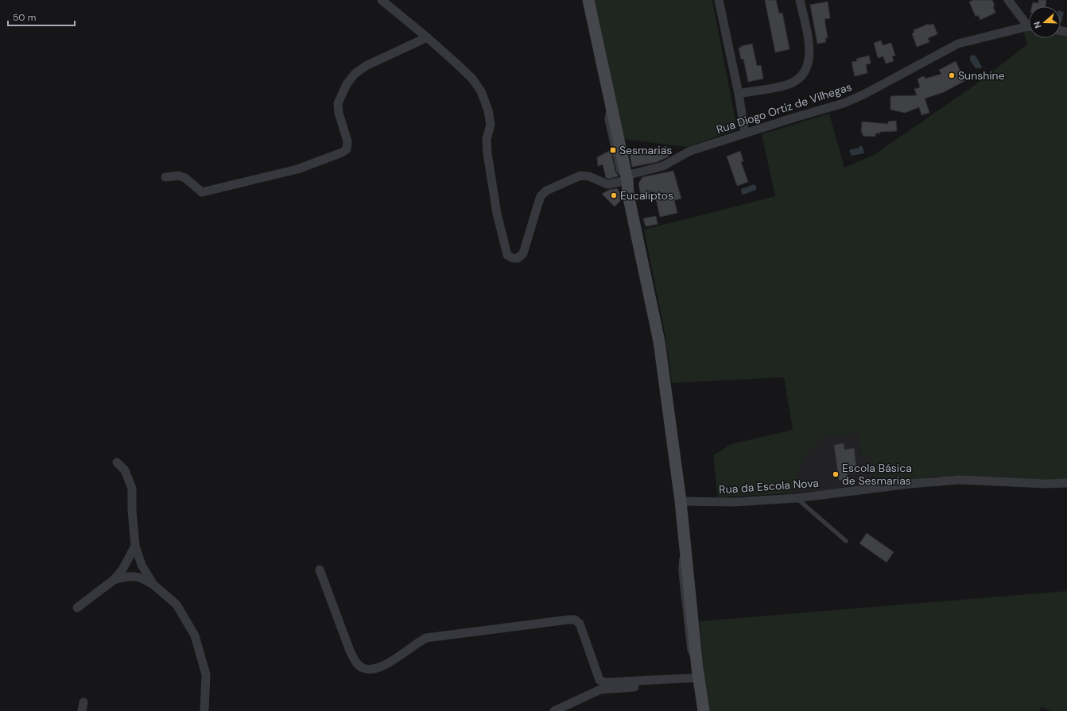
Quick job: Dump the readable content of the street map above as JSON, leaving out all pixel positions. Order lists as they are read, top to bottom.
{
  "streets": {
    "street": ["Rua Diogo Ortiz de Vilhegas", "Rua da Escola Nova"]
  },
  "places": {
    "other": ["Sunshine", "Eucaliptos", "Escola Básica de Sesmarias"],
    "transit": ["Sesmarias"]
  },
  "scale_bar": "50 m",
  "north": "left"
}
